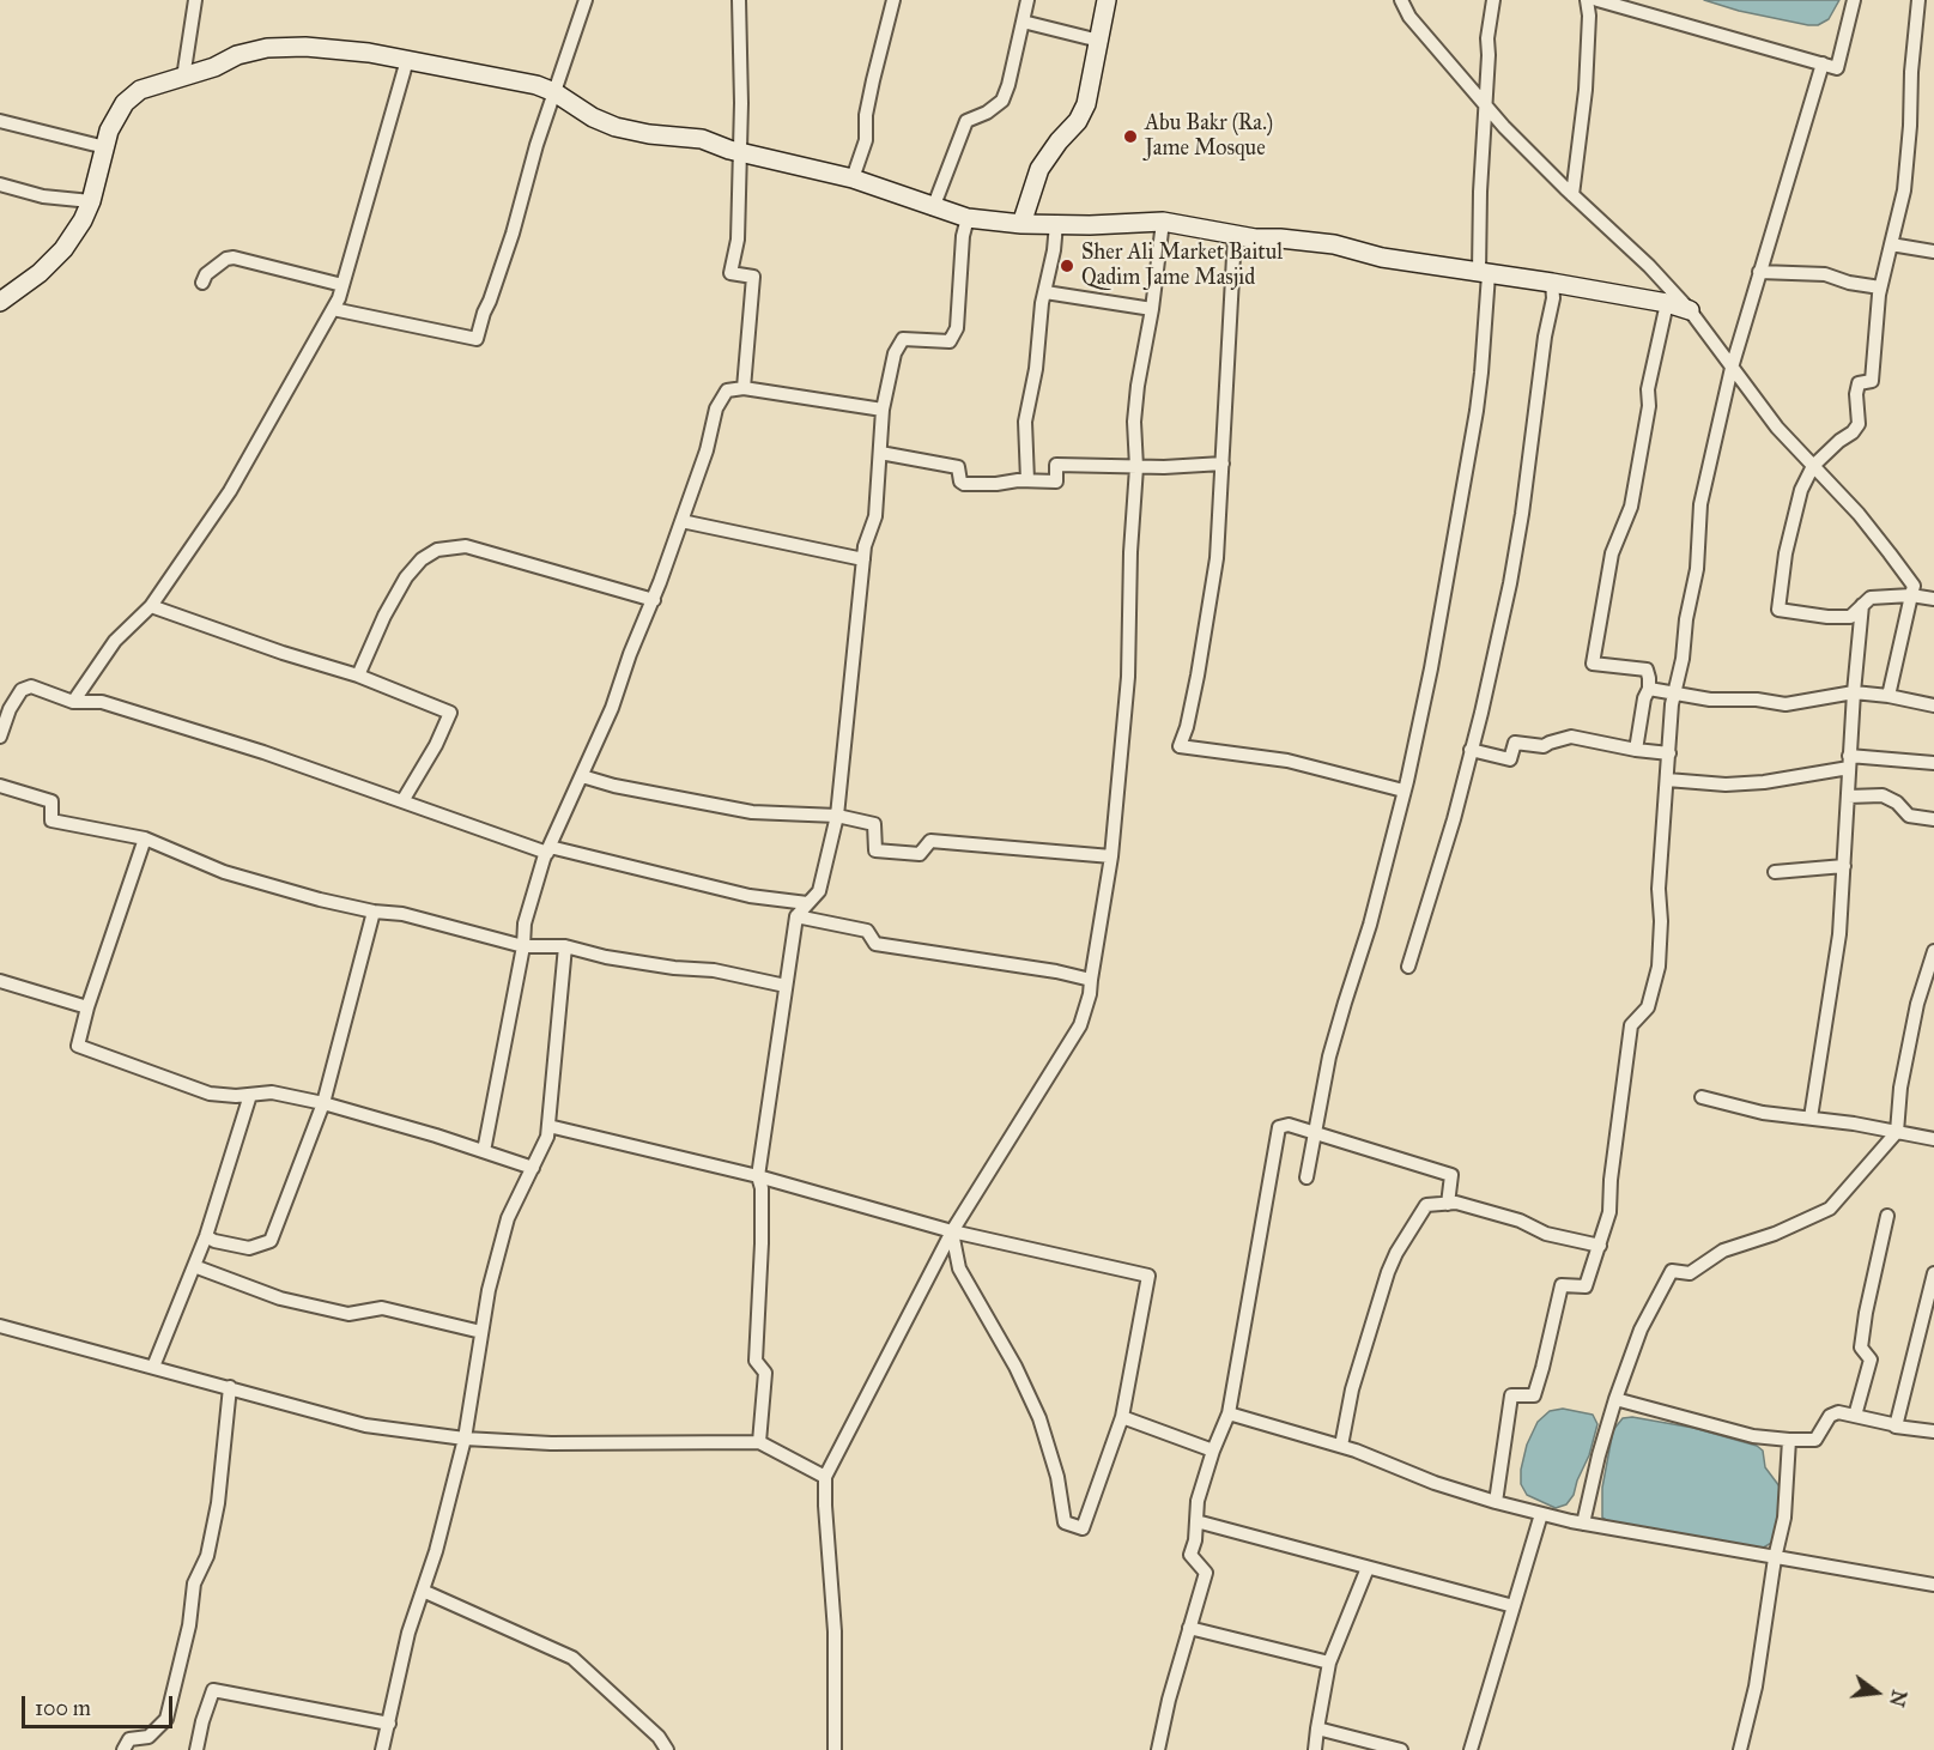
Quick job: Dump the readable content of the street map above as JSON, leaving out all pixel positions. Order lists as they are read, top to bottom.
{
  "places": ["Abu Bakr (Ra.) Jame Mosque", "Sher Ali Market Baitul Qadim Jame Masjid"],
  "scale_bar": "100 m",
  "north": "right"
}
